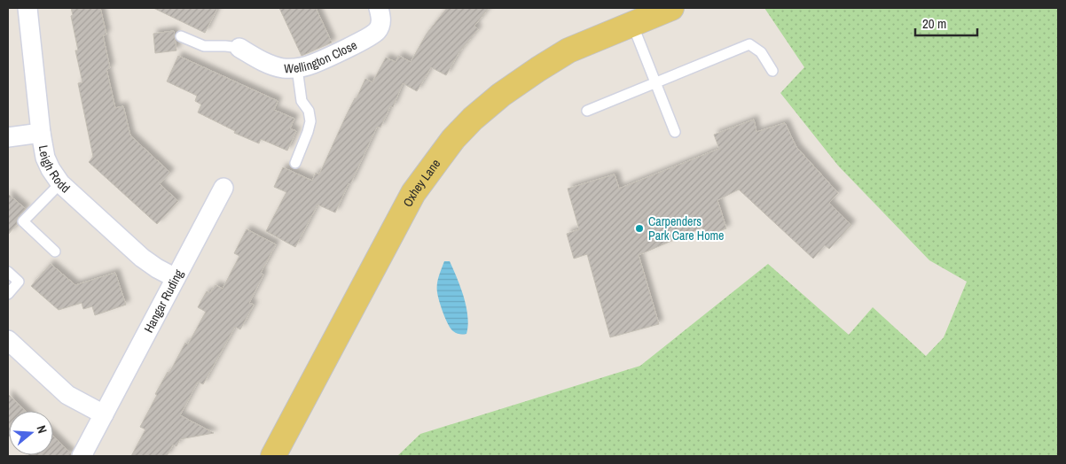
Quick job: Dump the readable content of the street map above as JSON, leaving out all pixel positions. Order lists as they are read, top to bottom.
{
  "streets": {
    "main road": ["Oxhey Lane"],
    "street": ["Wellington Close", "Leigh Rodd", "Hangar Ruding"]
  },
  "crossings": [
    ["Leigh Rodd", "Hangar Ruding"]
  ],
  "places": ["Carpenders Park Care Home"],
  "scale_bar": "20 m",
  "north": "right"
}
